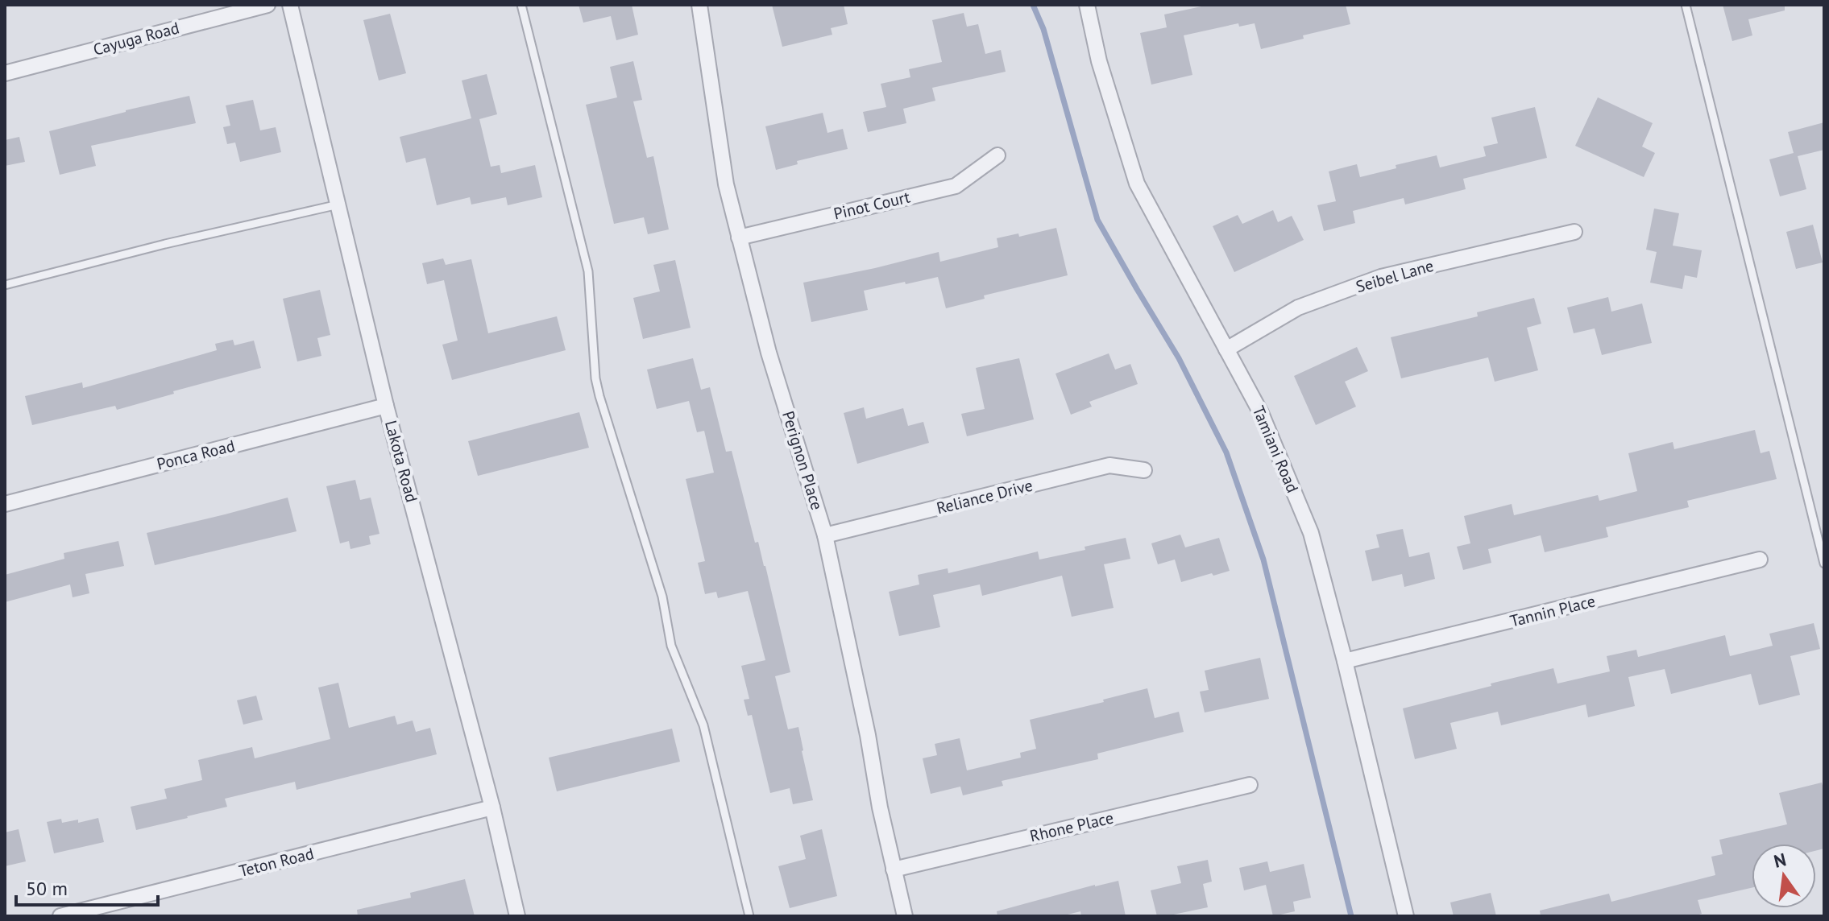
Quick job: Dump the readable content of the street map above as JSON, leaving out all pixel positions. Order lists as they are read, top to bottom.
{
  "streets": {
    "street": [
      "Cayuga Road",
      "Pinot Court",
      "Seibel Lane",
      "Tamiani Road",
      "Ponca Road",
      "Perignon Place",
      "Lakota Road",
      "Reliance Drive",
      "Tannin Place",
      "Rhone Place",
      "Teton Road"
    ]
  },
  "crossings": [
    ["Pinot Court", "Perignon Place"],
    ["Seibel Lane", "Tamiani Road"],
    ["Tamiani Road", "Tannin Place"],
    ["Ponca Road", "Lakota Road"],
    ["Perignon Place", "Reliance Drive"],
    ["Perignon Place", "Rhone Place"],
    ["Lakota Road", "Teton Road"]
  ],
  "scale_bar": "50 m",
  "north": "top"
}
